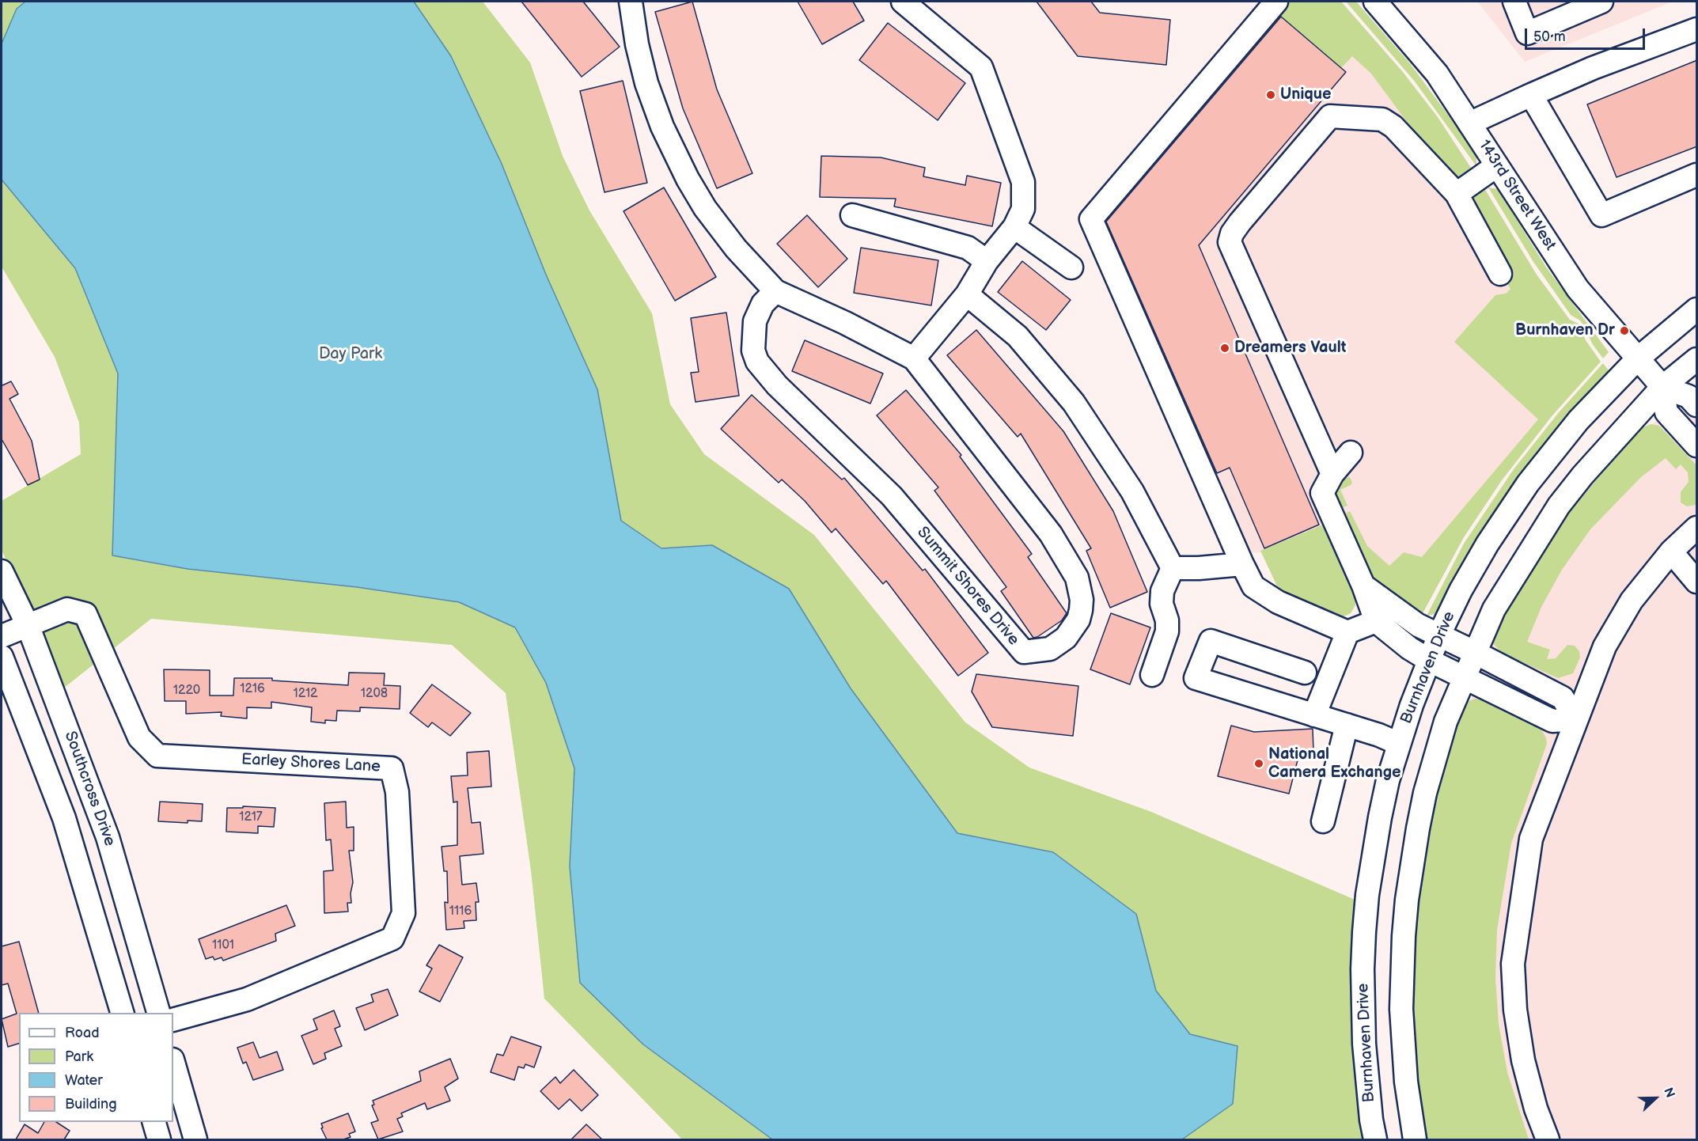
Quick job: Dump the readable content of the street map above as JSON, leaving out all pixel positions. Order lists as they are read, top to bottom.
{
  "streets": {
    "street": [
      "143rd Street West",
      "Summit Shores Drive",
      "Burnhaven Drive",
      "Earley Shores Lane",
      "Southcross Drive"
    ]
  },
  "crossings": [
    ["143rd Street West", "Burnhaven Drive"],
    ["Earley Shores Lane", "Southcross Drive"]
  ],
  "parks": ["Day Park"],
  "places": [
    "Unique",
    "Burnhaven Dr",
    "Dreamers Vault",
    "National Camera Exchange"
  ],
  "house_numbers": [
    "1216",
    "1220",
    "1212",
    "1208",
    "1217",
    "1116",
    "1101"
  ],
  "legend": [
    "Road",
    "Park",
    "Water",
    "Building"
  ],
  "scale_bar": "50 m",
  "north": "right"
}
